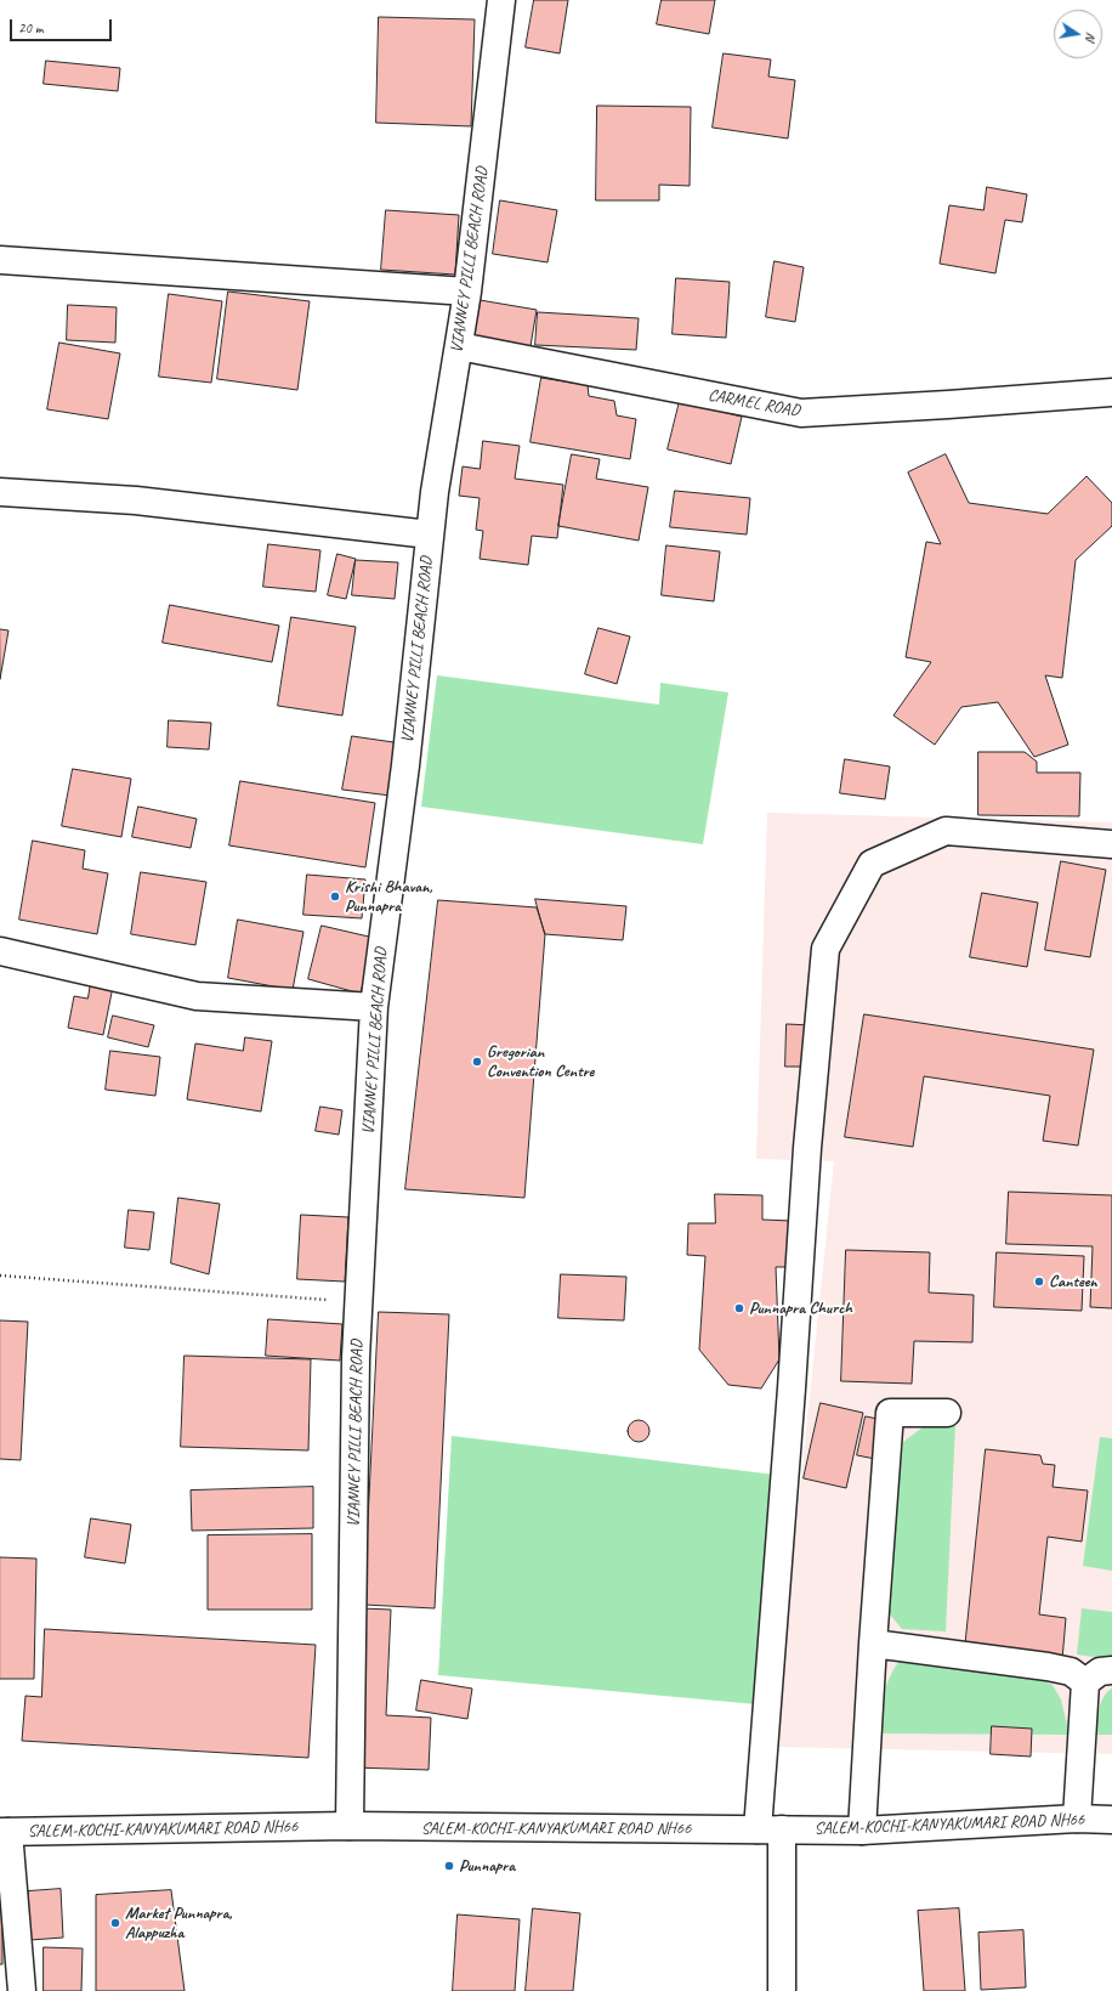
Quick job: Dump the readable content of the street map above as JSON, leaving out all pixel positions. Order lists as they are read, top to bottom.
{
  "streets": {
    "main road": ["VIANNEY PILLI BEACH ROAD", "CARMEL ROAD", "SALEM-KOCHI-KANYAKUMARI ROAD NH66"]
  },
  "crossings": [
    ["VIANNEY PILLI BEACH ROAD", "CARMEL ROAD"],
    ["VIANNEY PILLI BEACH ROAD", "SALEM-KOCHI-KANYAKUMARI ROAD NH66"]
  ],
  "places": [
    "Krishi Bhavan, Punnapra",
    "Gregorian Convention Centre",
    "Canteen",
    "Punnapra Church",
    "Punnapra",
    "Market Punnapra, Alappuzha"
  ],
  "scale_bar": "20 m",
  "north": "right"
}
